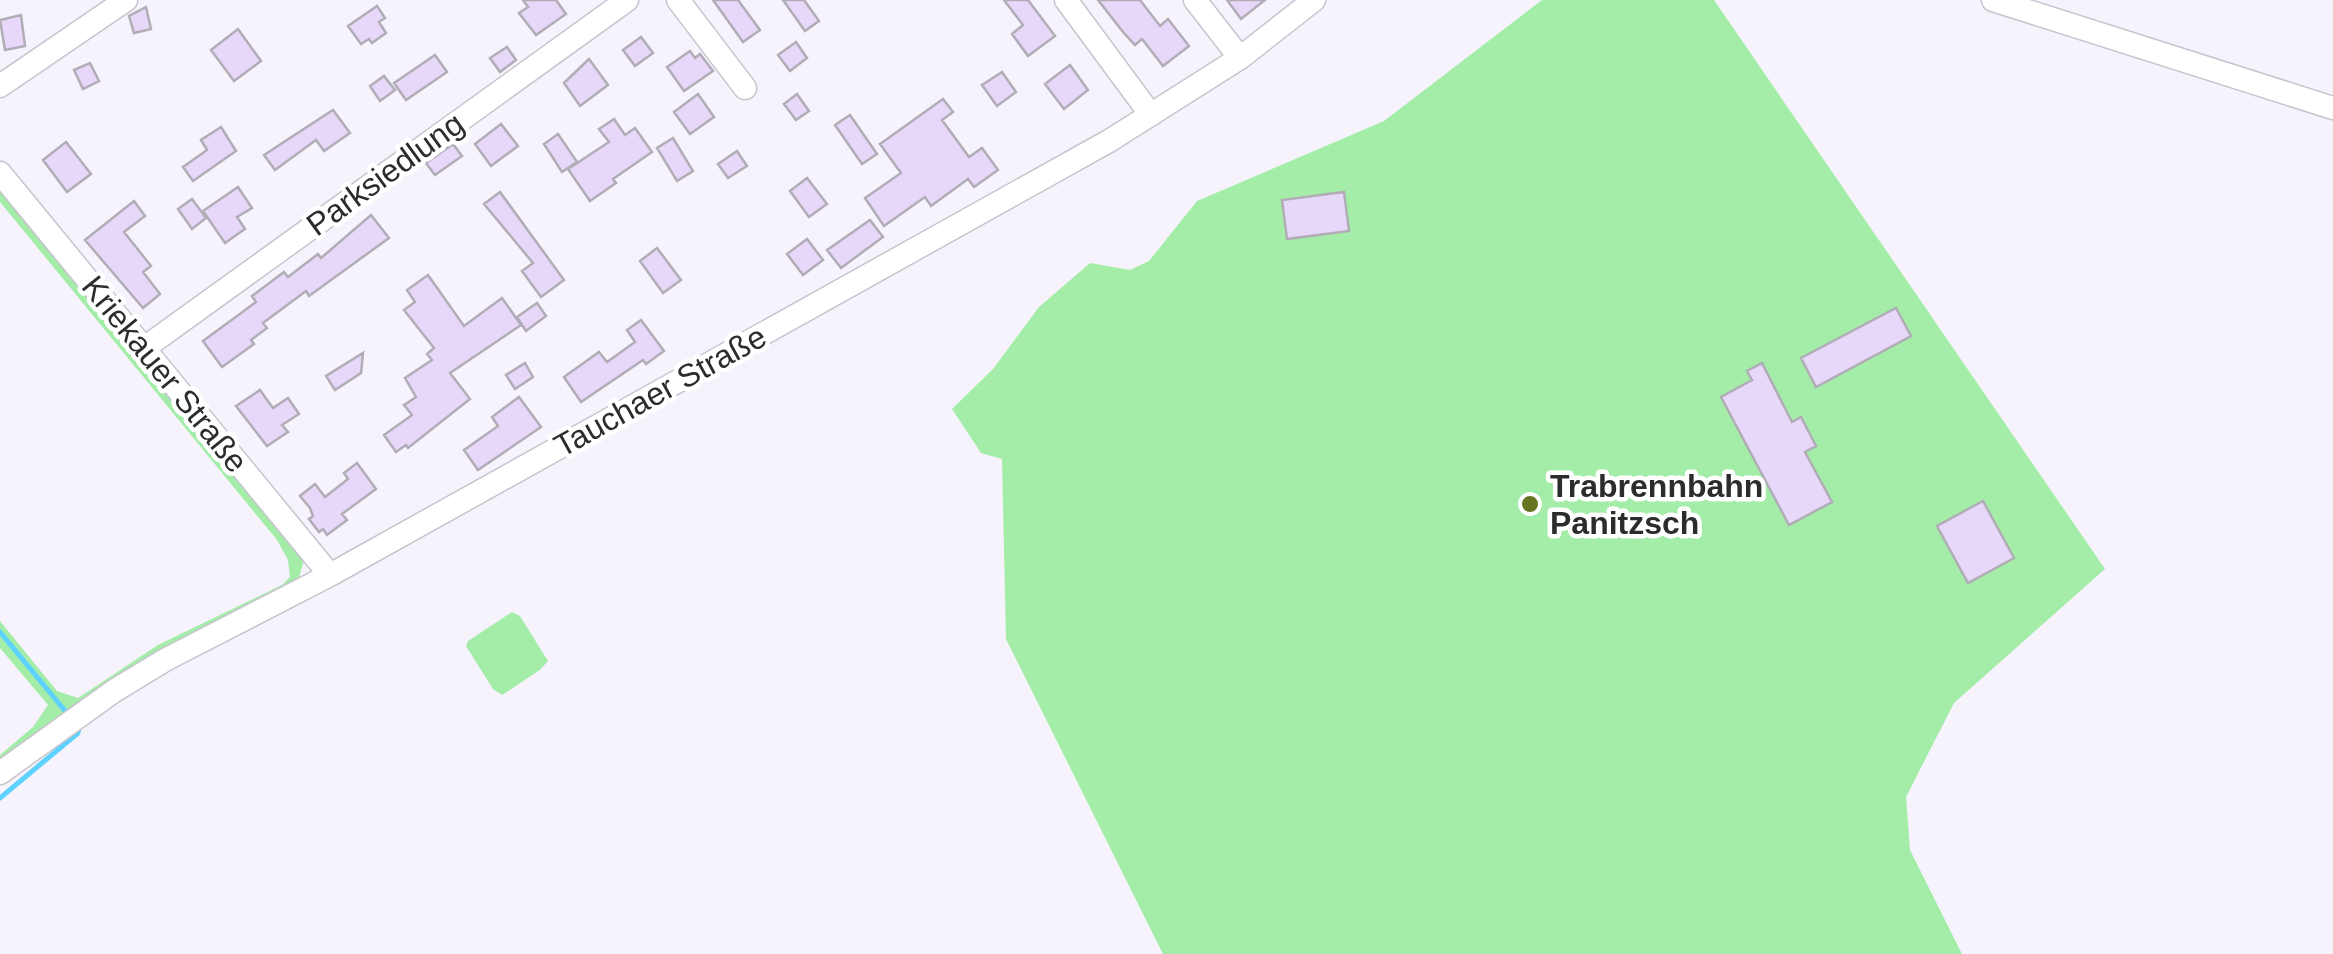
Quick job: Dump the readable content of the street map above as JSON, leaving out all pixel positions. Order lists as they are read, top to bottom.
{
  "streets": {
    "street": ["Parksiedlung", "Kriekauer Straße", "Tauchaer Straße"]
  },
  "crossings": [
    ["Parksiedlung", "Kriekauer Straße"],
    ["Kriekauer Straße", "Tauchaer Straße"]
  ],
  "places": ["Trabrennbahn Panitzsch"]
}
